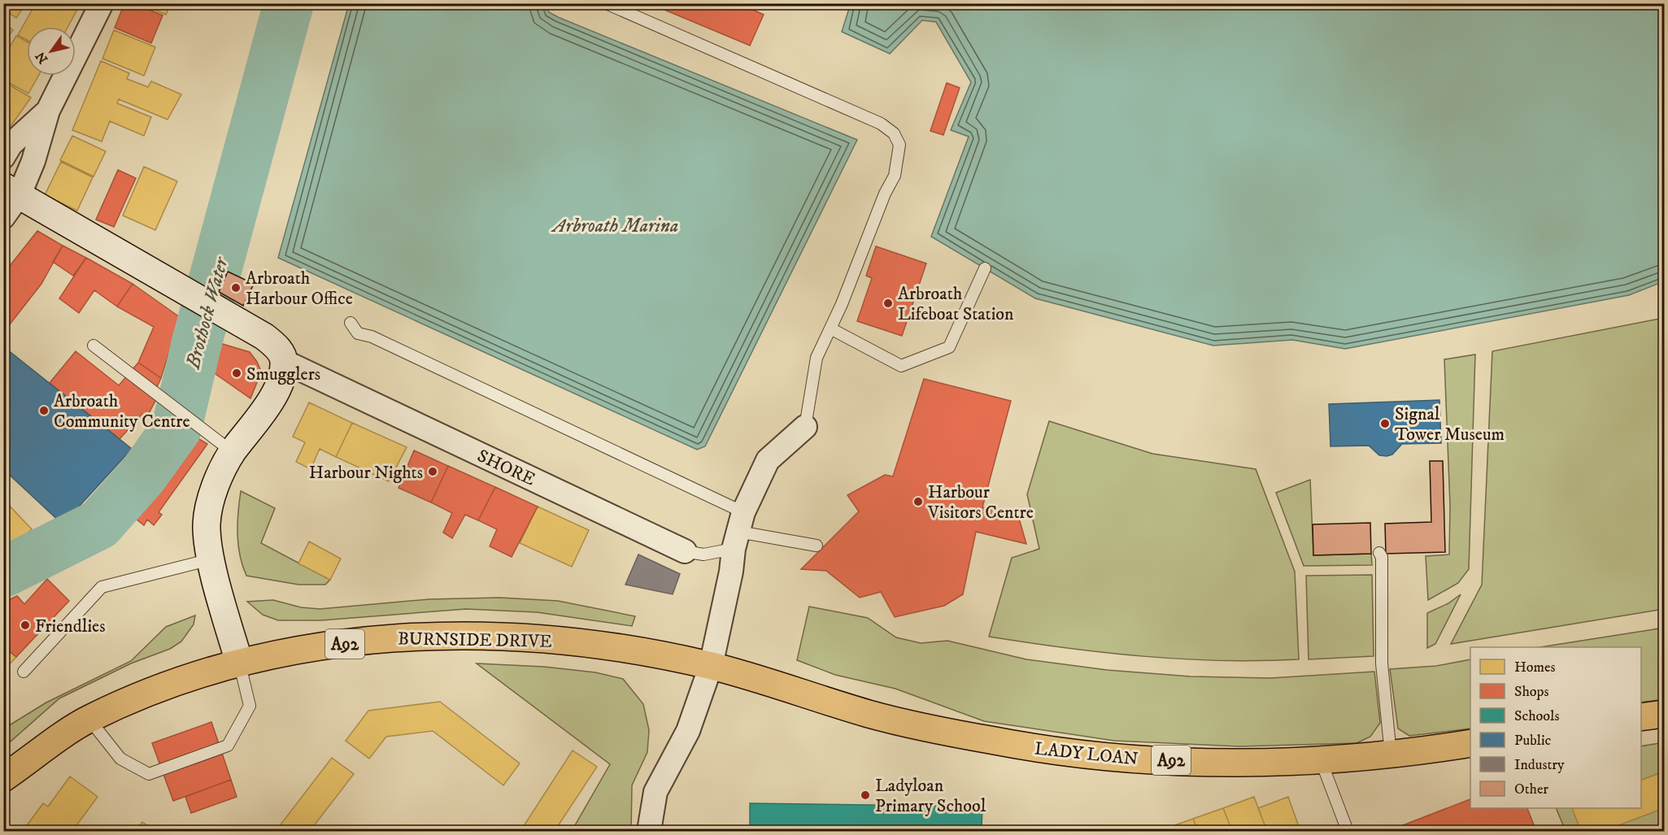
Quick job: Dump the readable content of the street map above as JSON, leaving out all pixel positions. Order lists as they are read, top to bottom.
{
  "streets": {
    "main road": ["BURNSIDE DRIVE", "A92", "LADY LOAN"],
    "street": ["SHORE"]
  },
  "crossings": [
    ["BURNSIDE DRIVE", "LADY LOAN"]
  ],
  "water": ["Arbroath Marina", "Brothock Water"],
  "places": [
    "Arbroath Harbour Office",
    "Arbroath Lifeboat Station",
    "Smugglers",
    "Arbroath Community Centre",
    "Signal Tower Museum",
    "Harbour Nights",
    "Harbour Visitors Centre",
    "Friendlies",
    "Ladyloan Primary School"
  ],
  "legend": [
    "Homes",
    "Shops",
    "Schools",
    "Public",
    "Industry",
    "Other"
  ],
  "north": "bottom left"
}
